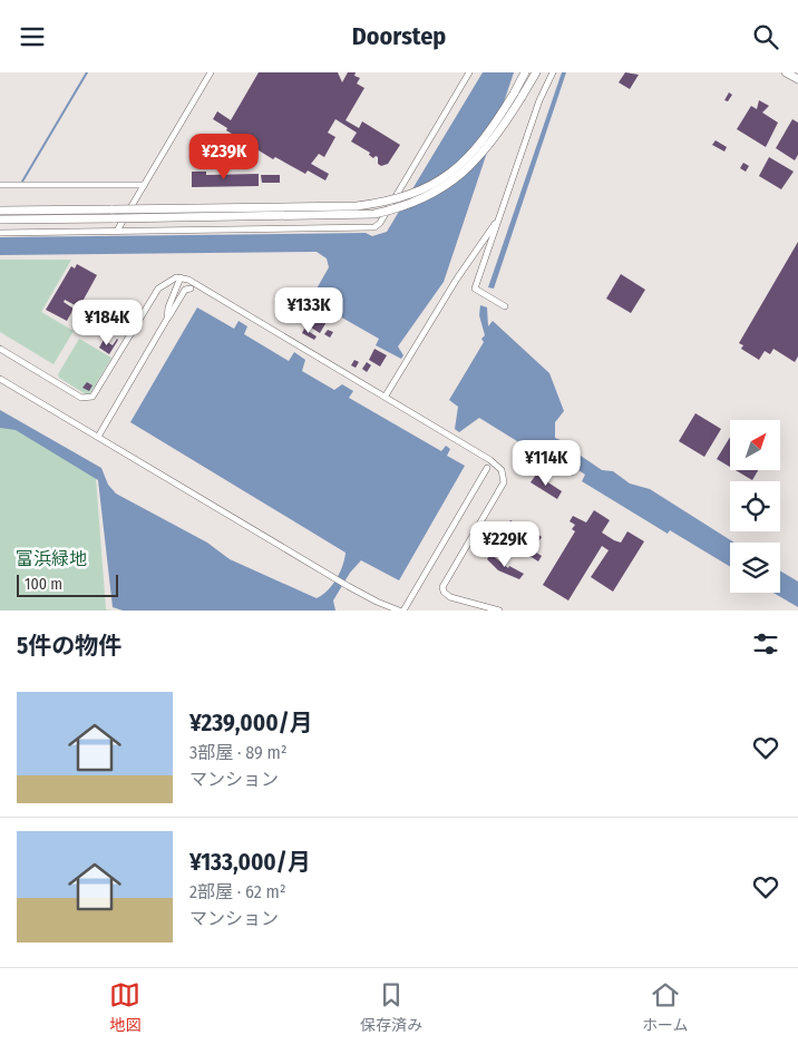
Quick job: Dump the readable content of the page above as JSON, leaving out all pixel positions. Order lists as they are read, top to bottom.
{
  "parks": ["富浜緑地"],
  "scale_bar": "100 m",
  "north": "top right",
  "page": {
    "header": "Doorstep",
    "price": [
      "¥239K",
      "¥133K",
      "¥184K",
      "¥114K",
      "¥229K"
    ],
    "scale": "100 m",
    "heading": "5件の物件",
    "list": [
      {
        "name": "¥239,000/月",
        "note": "3部屋 · 89 m² · マンション"
      },
      {
        "name": "¥133,000/月",
        "note": "2部屋 · 62 m² · マンション"
      }
    ],
    "tabs": ["地図", "保存済み", "ホーム"]
  }
}
